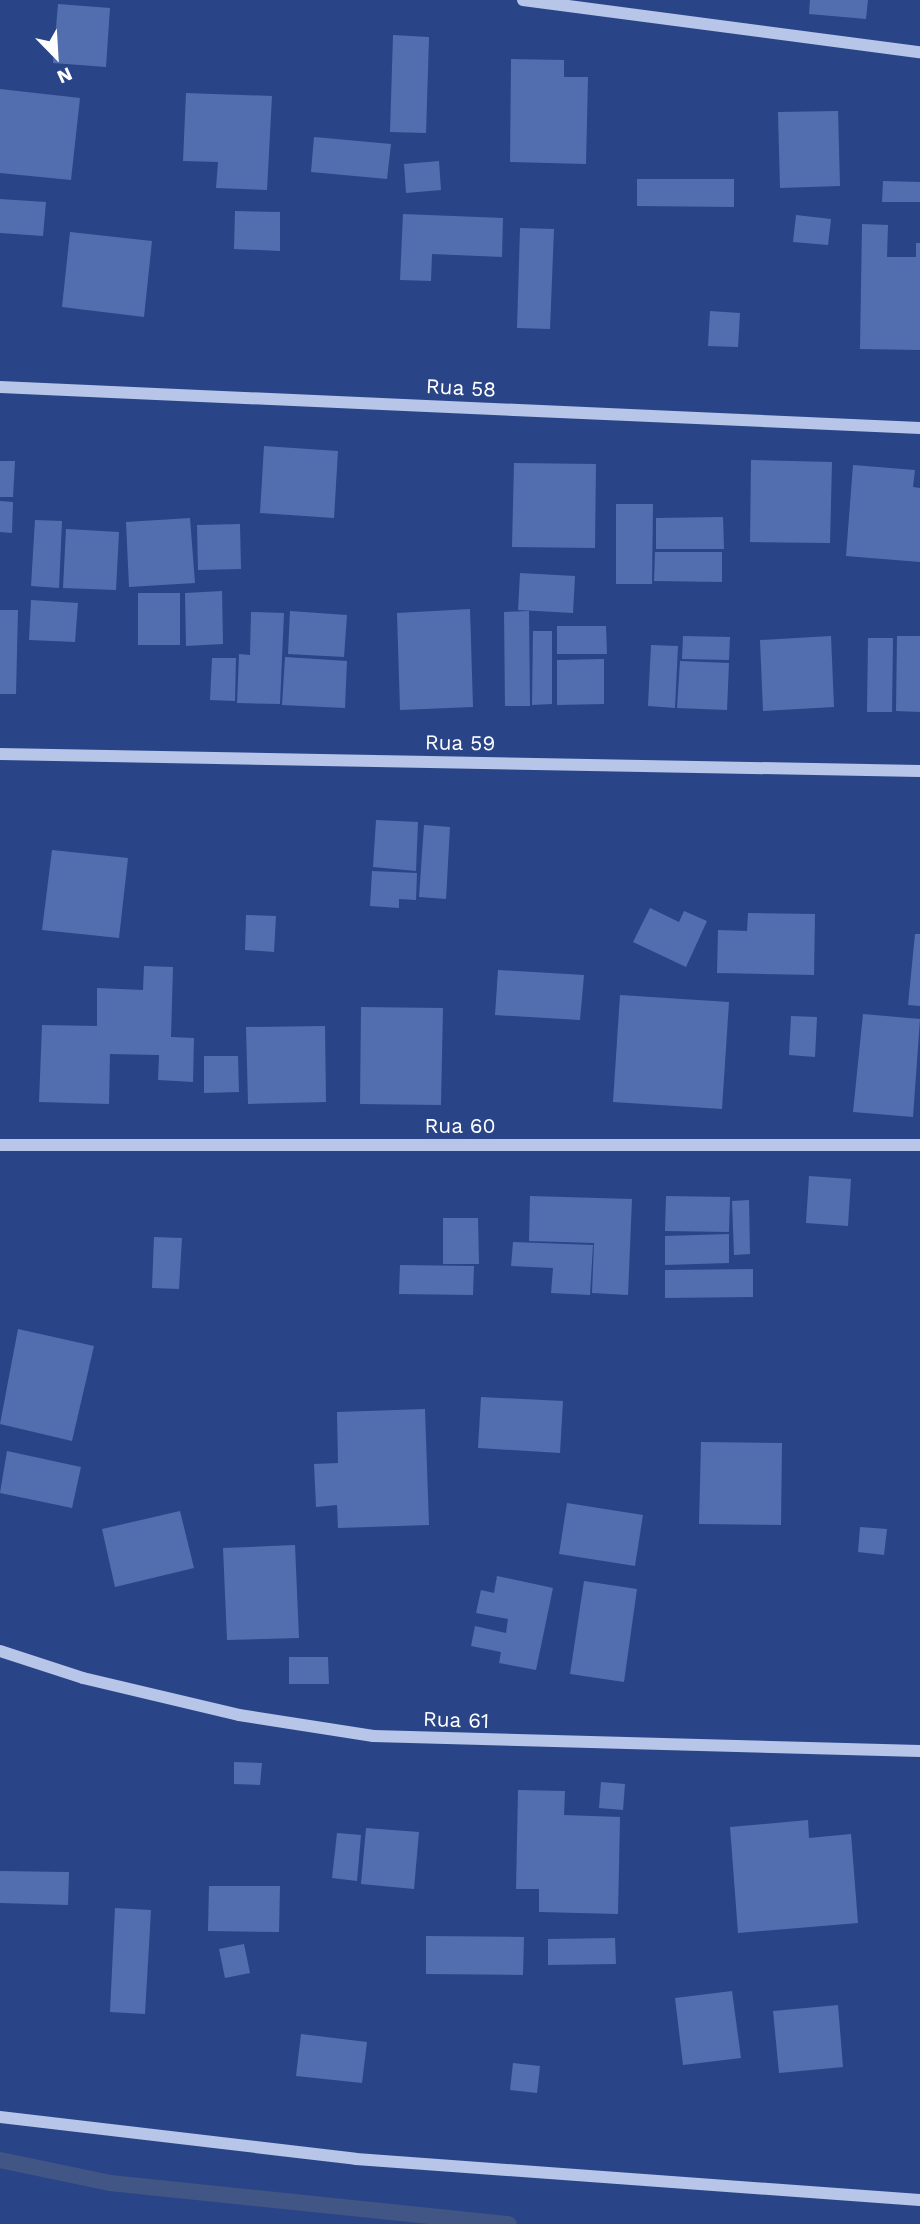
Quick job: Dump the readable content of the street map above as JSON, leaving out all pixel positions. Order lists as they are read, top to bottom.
{
  "streets": {
    "street": [
      "Rua 58",
      "Rua 59",
      "Rua 60",
      "Rua 61"
    ]
  },
  "north": "bottom right"
}
